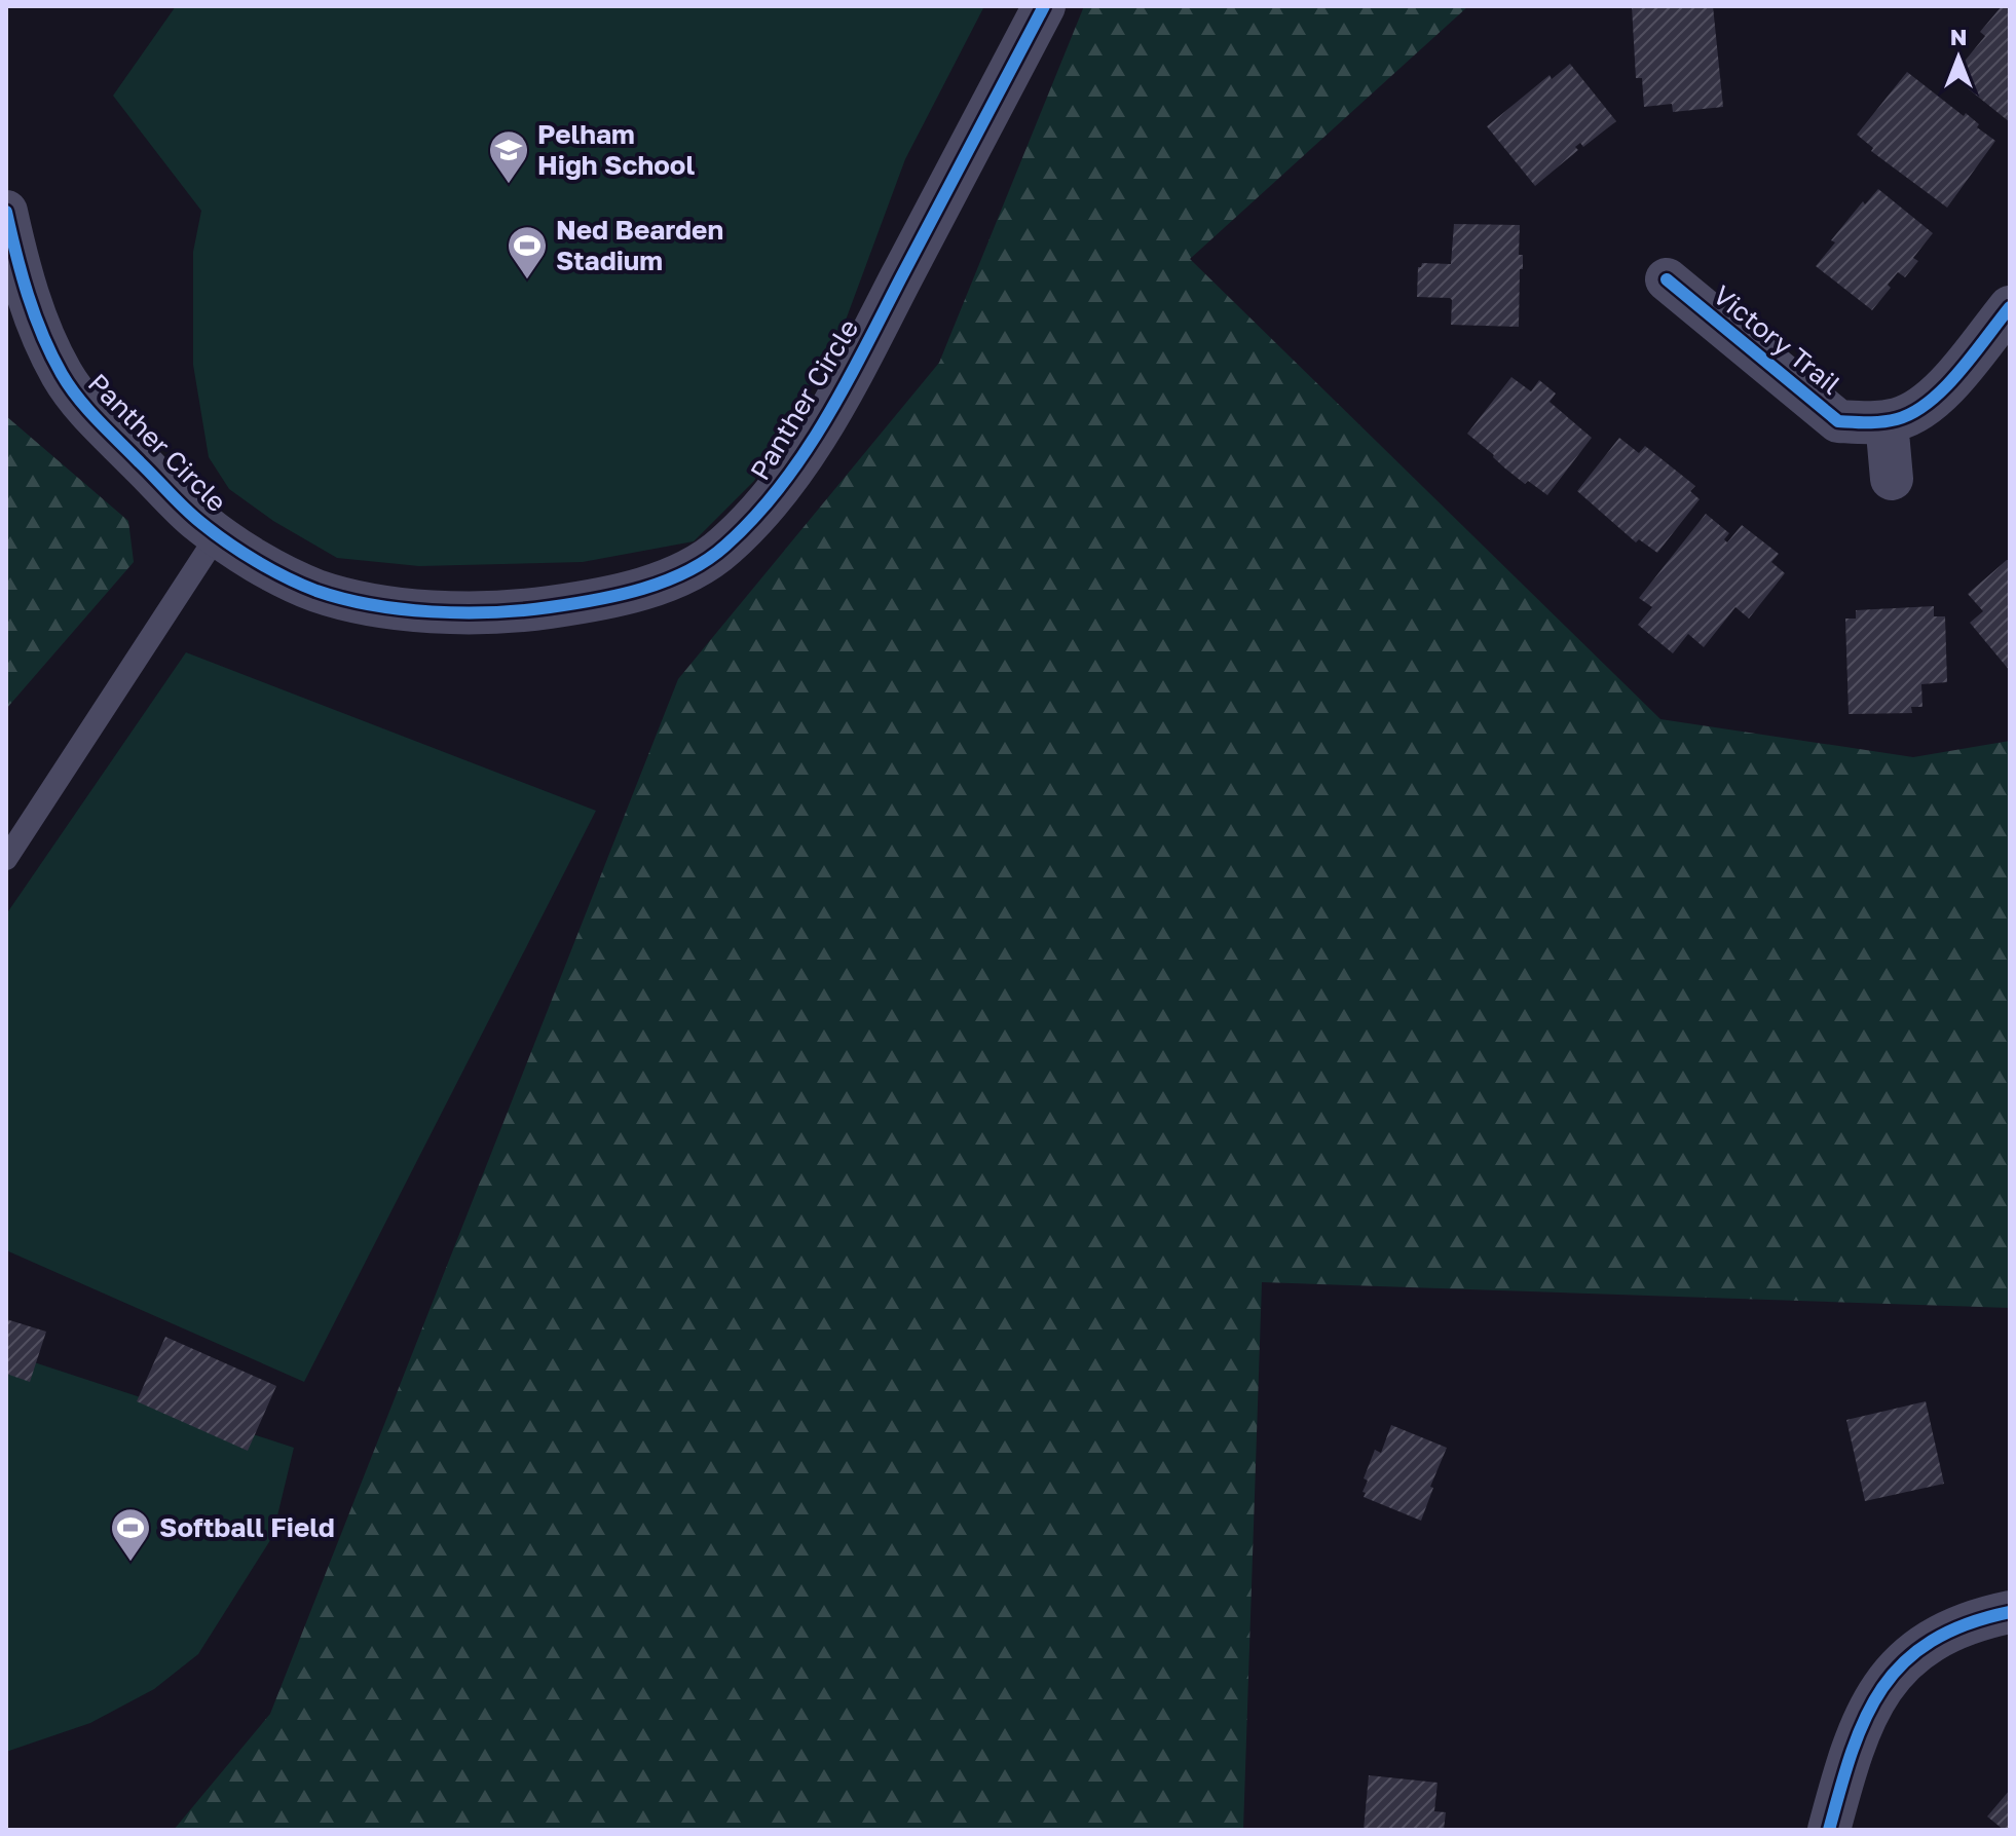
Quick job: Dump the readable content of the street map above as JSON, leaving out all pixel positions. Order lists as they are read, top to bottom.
{
  "streets": {
    "street": ["Victory Trail", "Panther Circle"]
  },
  "places": {
    "school or university": ["Pelham High School"],
    "sports": ["Ned Bearden Stadium", "Softball Field"]
  },
  "north": "top"
}
